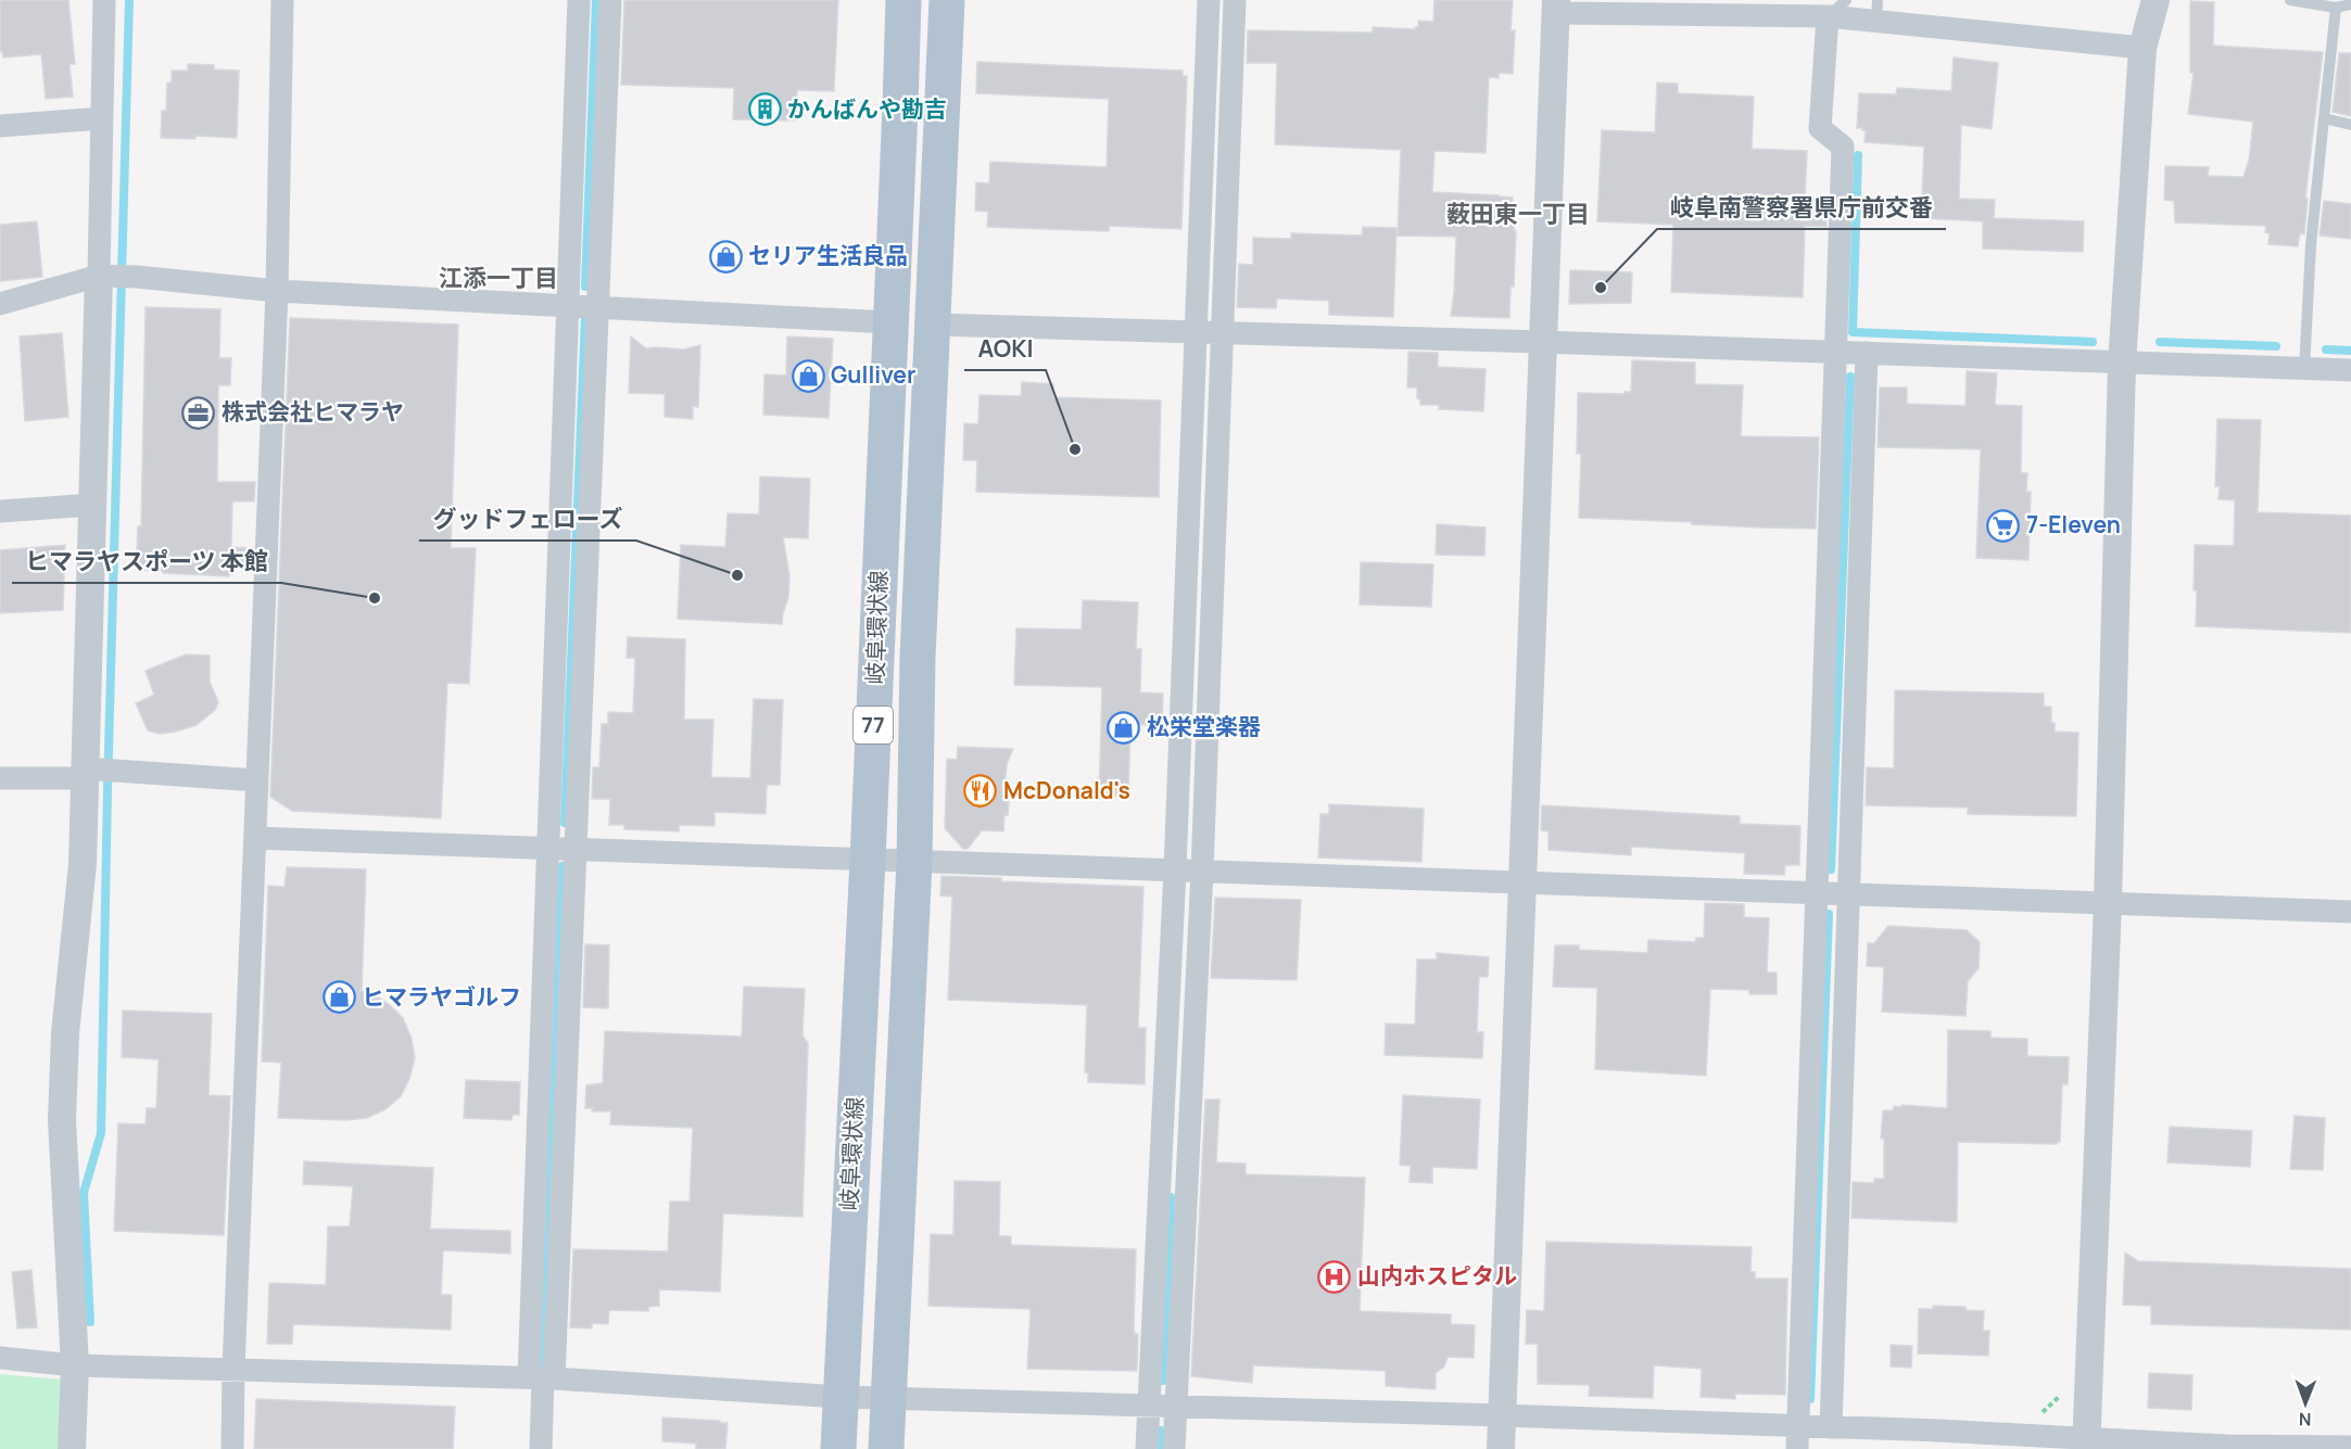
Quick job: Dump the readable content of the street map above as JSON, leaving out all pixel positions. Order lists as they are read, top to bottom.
{
  "streets": {
    "main road": ["岐阜環状線", "77"]
  },
  "districts": ["薮田東一丁目", "江添一丁目"],
  "places": {
    "building": ["かんばんや勘吉"],
    "shop": [
      "セリア生活良品",
      "Gulliver",
      "松栄堂楽器",
      "ヒマラヤゴルフ"
    ],
    "other": [
      "岐阜南警察署県庁前交番",
      "AOKI",
      "グッドフェローズ",
      "ヒマラヤスポーツ 本館"
    ],
    "office": ["株式会社ヒマラヤ"],
    "supermarket": ["7-Eleven"],
    "restaurant": ["McDonald's"],
    "hospital": ["山内ホスピタル"]
  },
  "north": "bottom"
}
